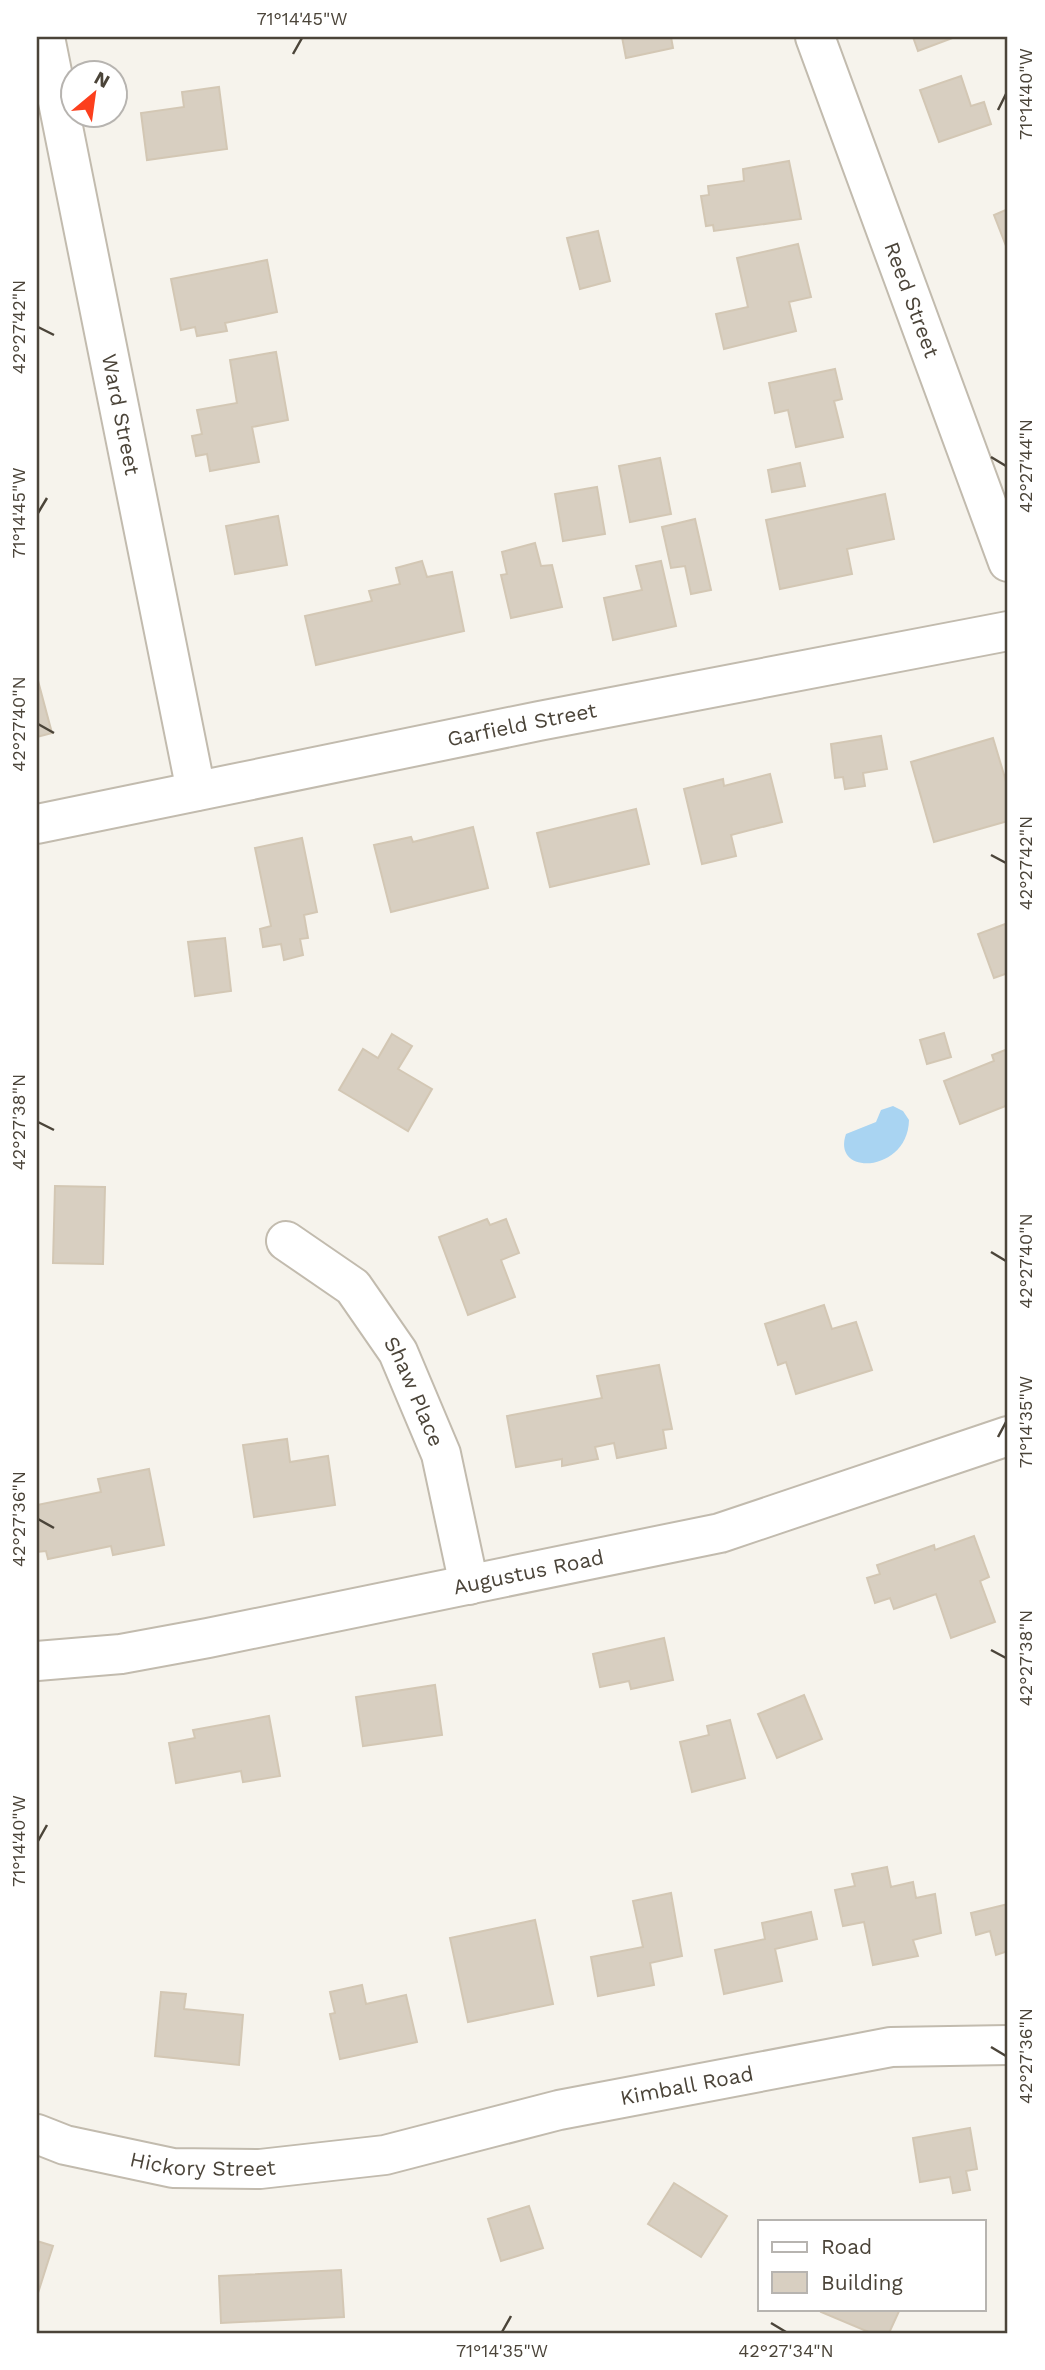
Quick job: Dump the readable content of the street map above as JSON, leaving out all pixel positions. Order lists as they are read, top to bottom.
{
  "streets": {
    "street": [
      "Reed Street",
      "Ward Street",
      "Garfield Street",
      "Shaw Place",
      "Augustus Road",
      "Kimball Road",
      "Hickory Street"
    ]
  },
  "crossings": [
    ["Ward Street", "Garfield Street"],
    ["Shaw Place", "Augustus Road"],
    ["Kimball Road", "Hickory Street"]
  ],
  "legend": ["Road", "Building"],
  "north": "top right",
  "coordinates": [
    "71°14'45\"W",
    "71°14'40\"W",
    "42°27'42\"N",
    "42°27'44\"N",
    "42°27'40\"N",
    "42°27'38\"N",
    "71°14'35\"W",
    "42°27'36\"N",
    "42°27'34\"N"
  ]
}
